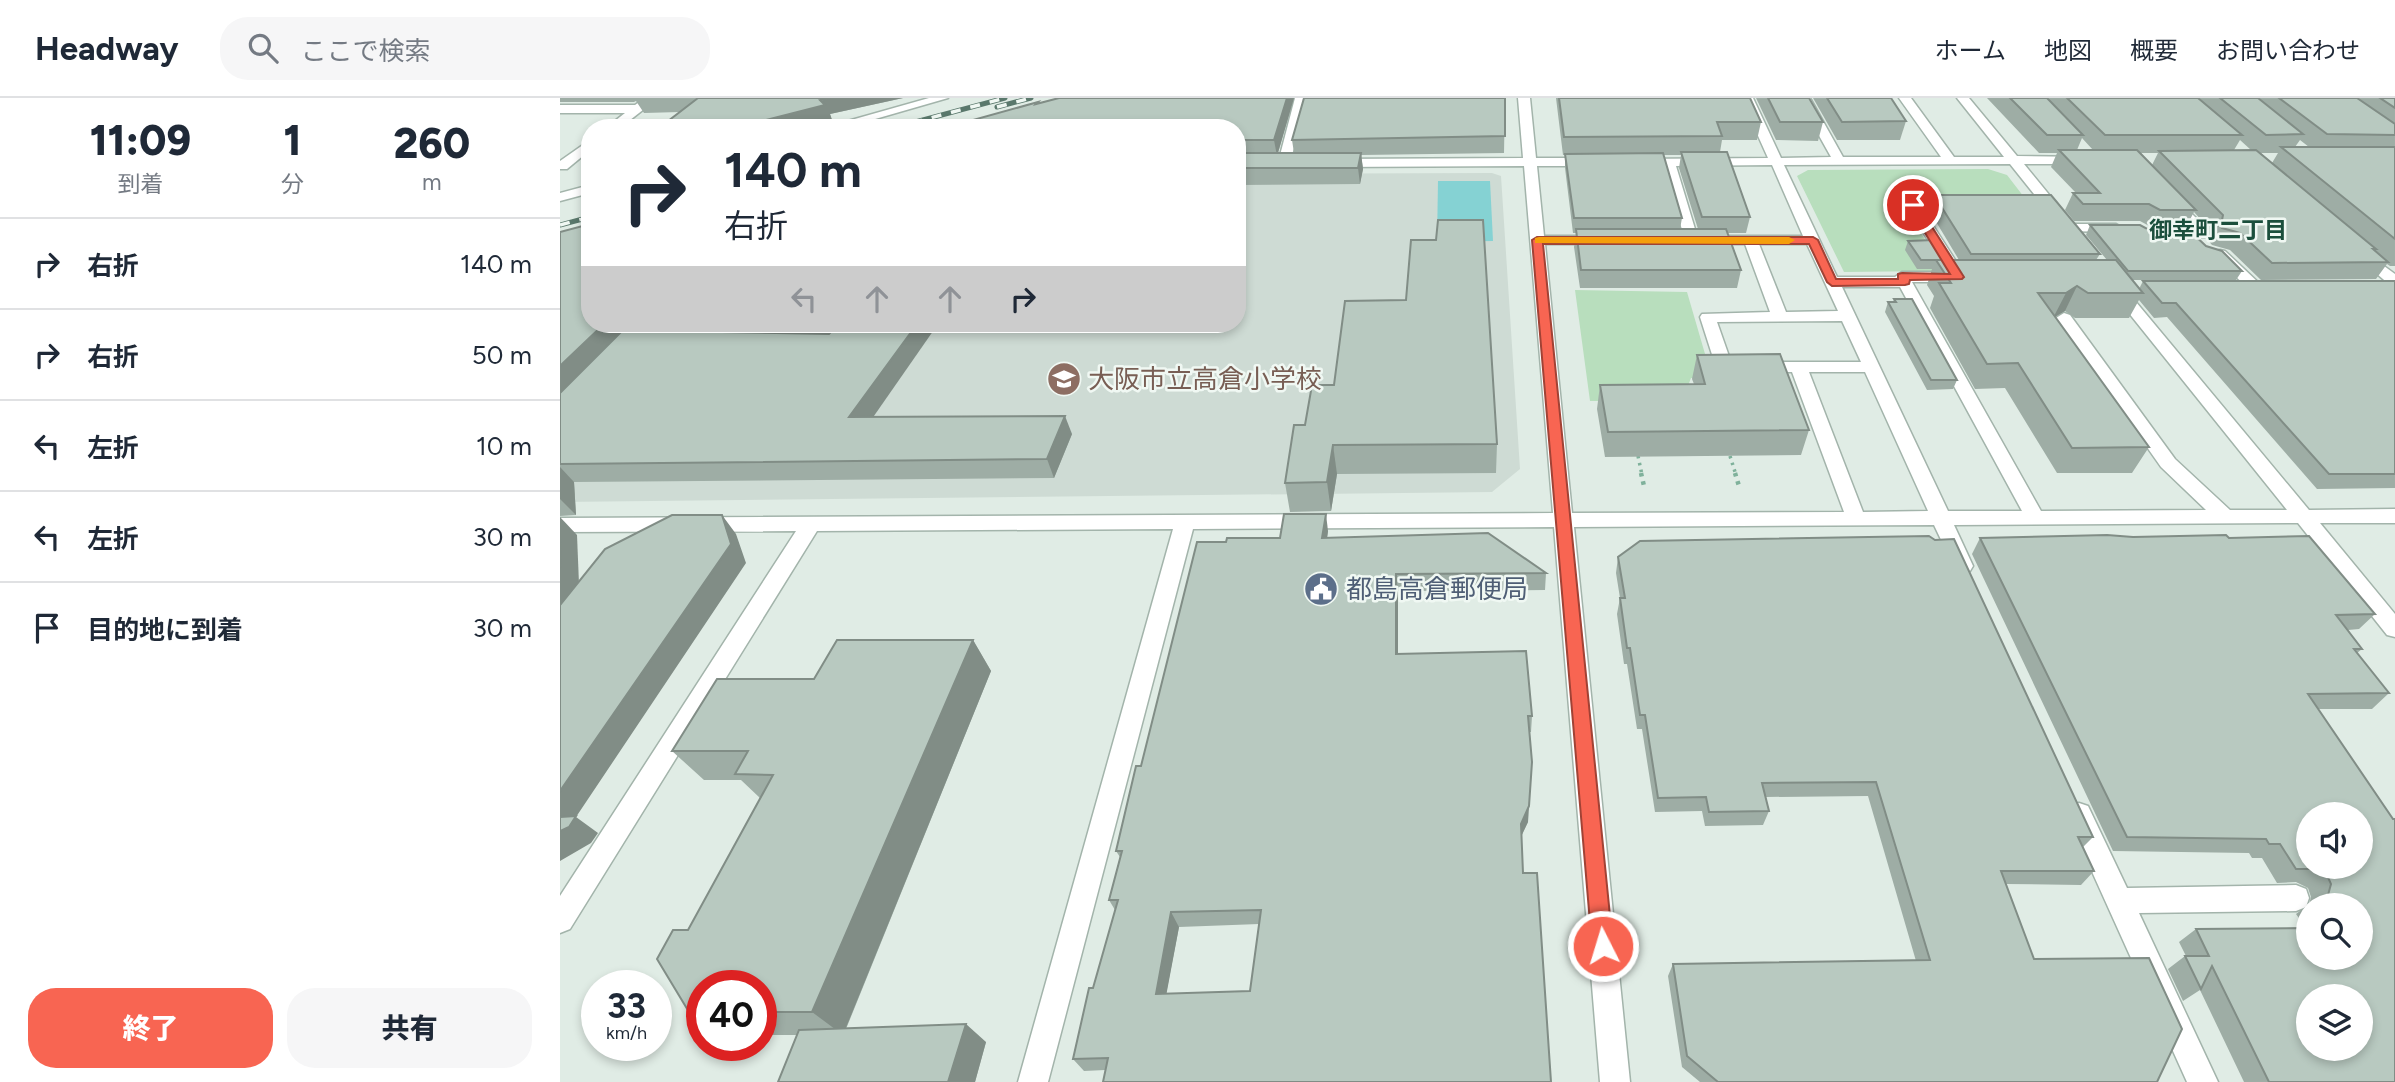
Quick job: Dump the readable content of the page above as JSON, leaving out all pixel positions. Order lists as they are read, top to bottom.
{
  "districts": ["御幸町二丁目"],
  "places": {
    "school or university": ["大阪市立高倉小学校"],
    "public building": ["都島高倉郵便局"]
  },
  "page": {
    "header": "Headway",
    "search": "ここで検索",
    "nav": [
      "ホーム",
      "地図",
      "概要",
      "お問い合わせ"
    ],
    "eta": [
      "11:09",
      "到着",
      "1",
      "分",
      "260",
      "m"
    ],
    "turn": ["140 m", "右折"],
    "list": [
      {
        "name": "右折",
        "value": "140 m"
      },
      {
        "name": "右折",
        "value": "50 m"
      },
      {
        "name": "左折",
        "value": "10 m"
      },
      {
        "name": "左折",
        "value": "30 m"
      },
      {
        "name": "目的地に到着",
        "value": "30 m"
      }
    ],
    "speed": "33 km/h",
    "limit": "40",
    "buttons": ["終了", "共有"]
  }
}
